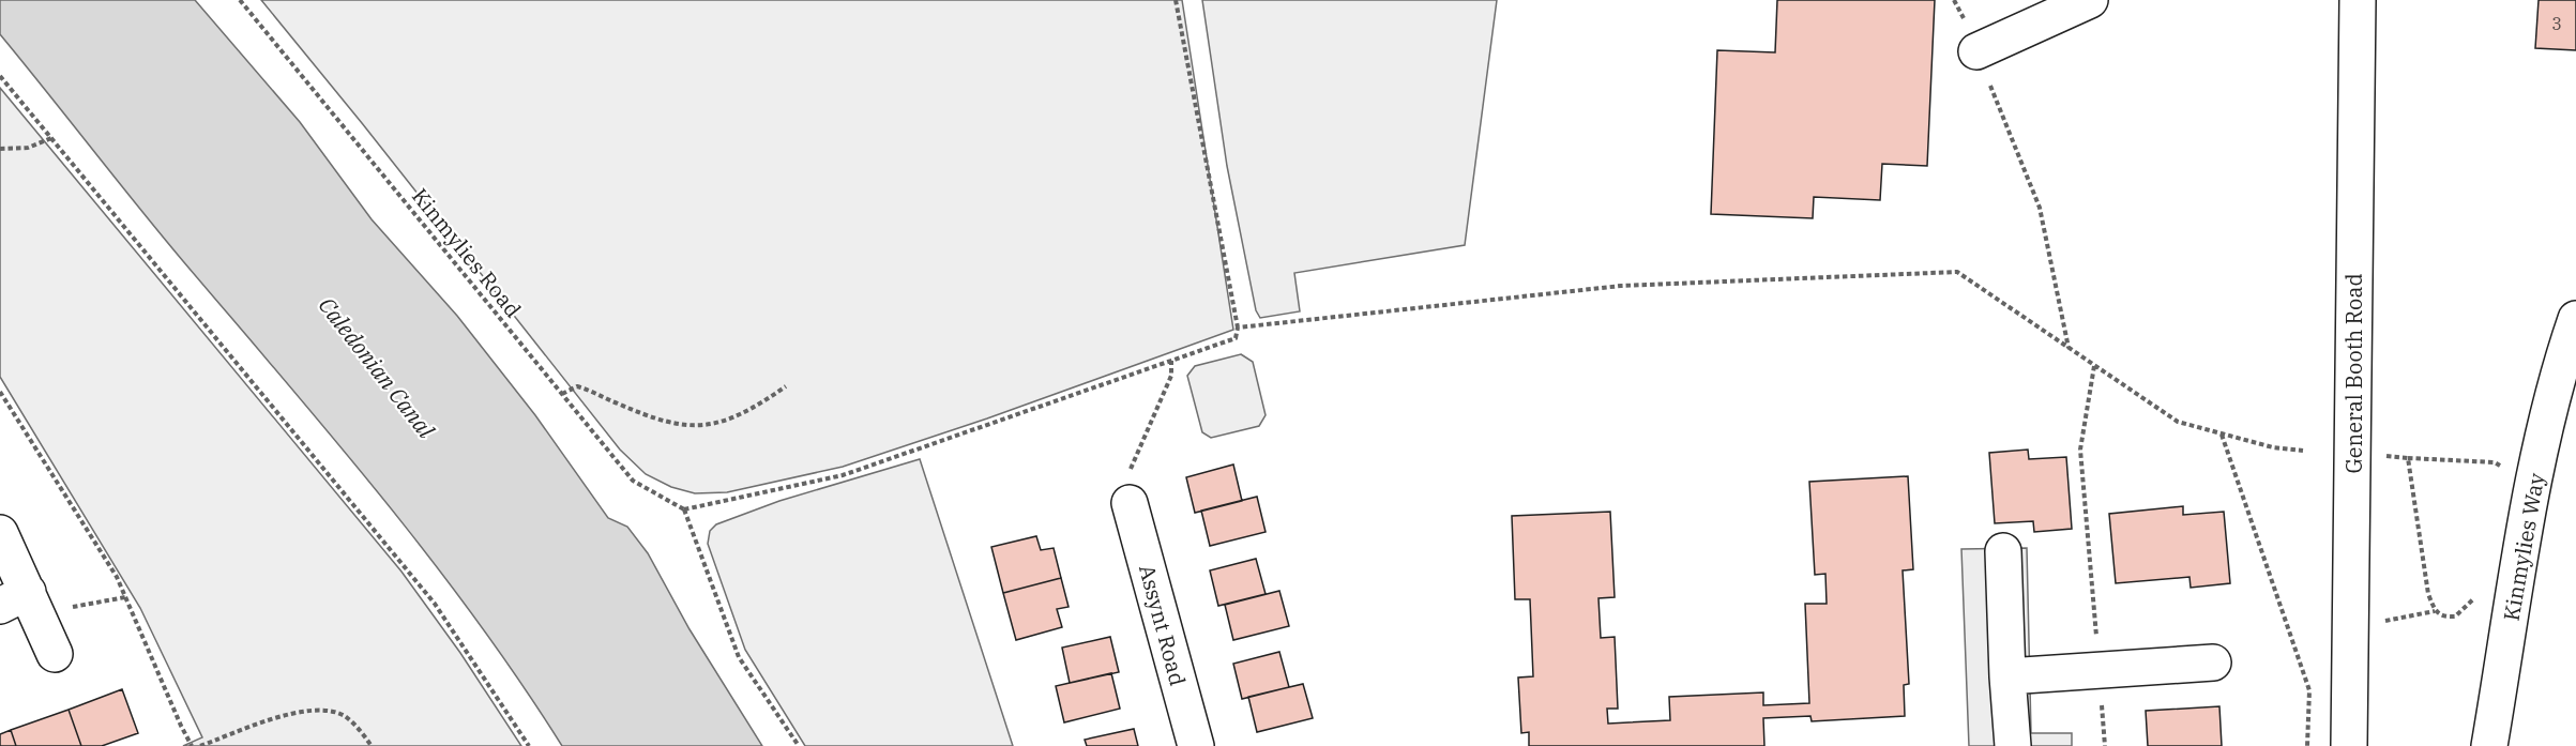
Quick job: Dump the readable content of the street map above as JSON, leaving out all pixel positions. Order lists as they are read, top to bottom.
{
  "streets": {
    "street": ["General Booth Road", "Kinmylies Way", "Assynt Road"],
    "path": ["Kinmylies Road"]
  },
  "water": ["Caledonian Canal"],
  "house_numbers": ["3"]
}
